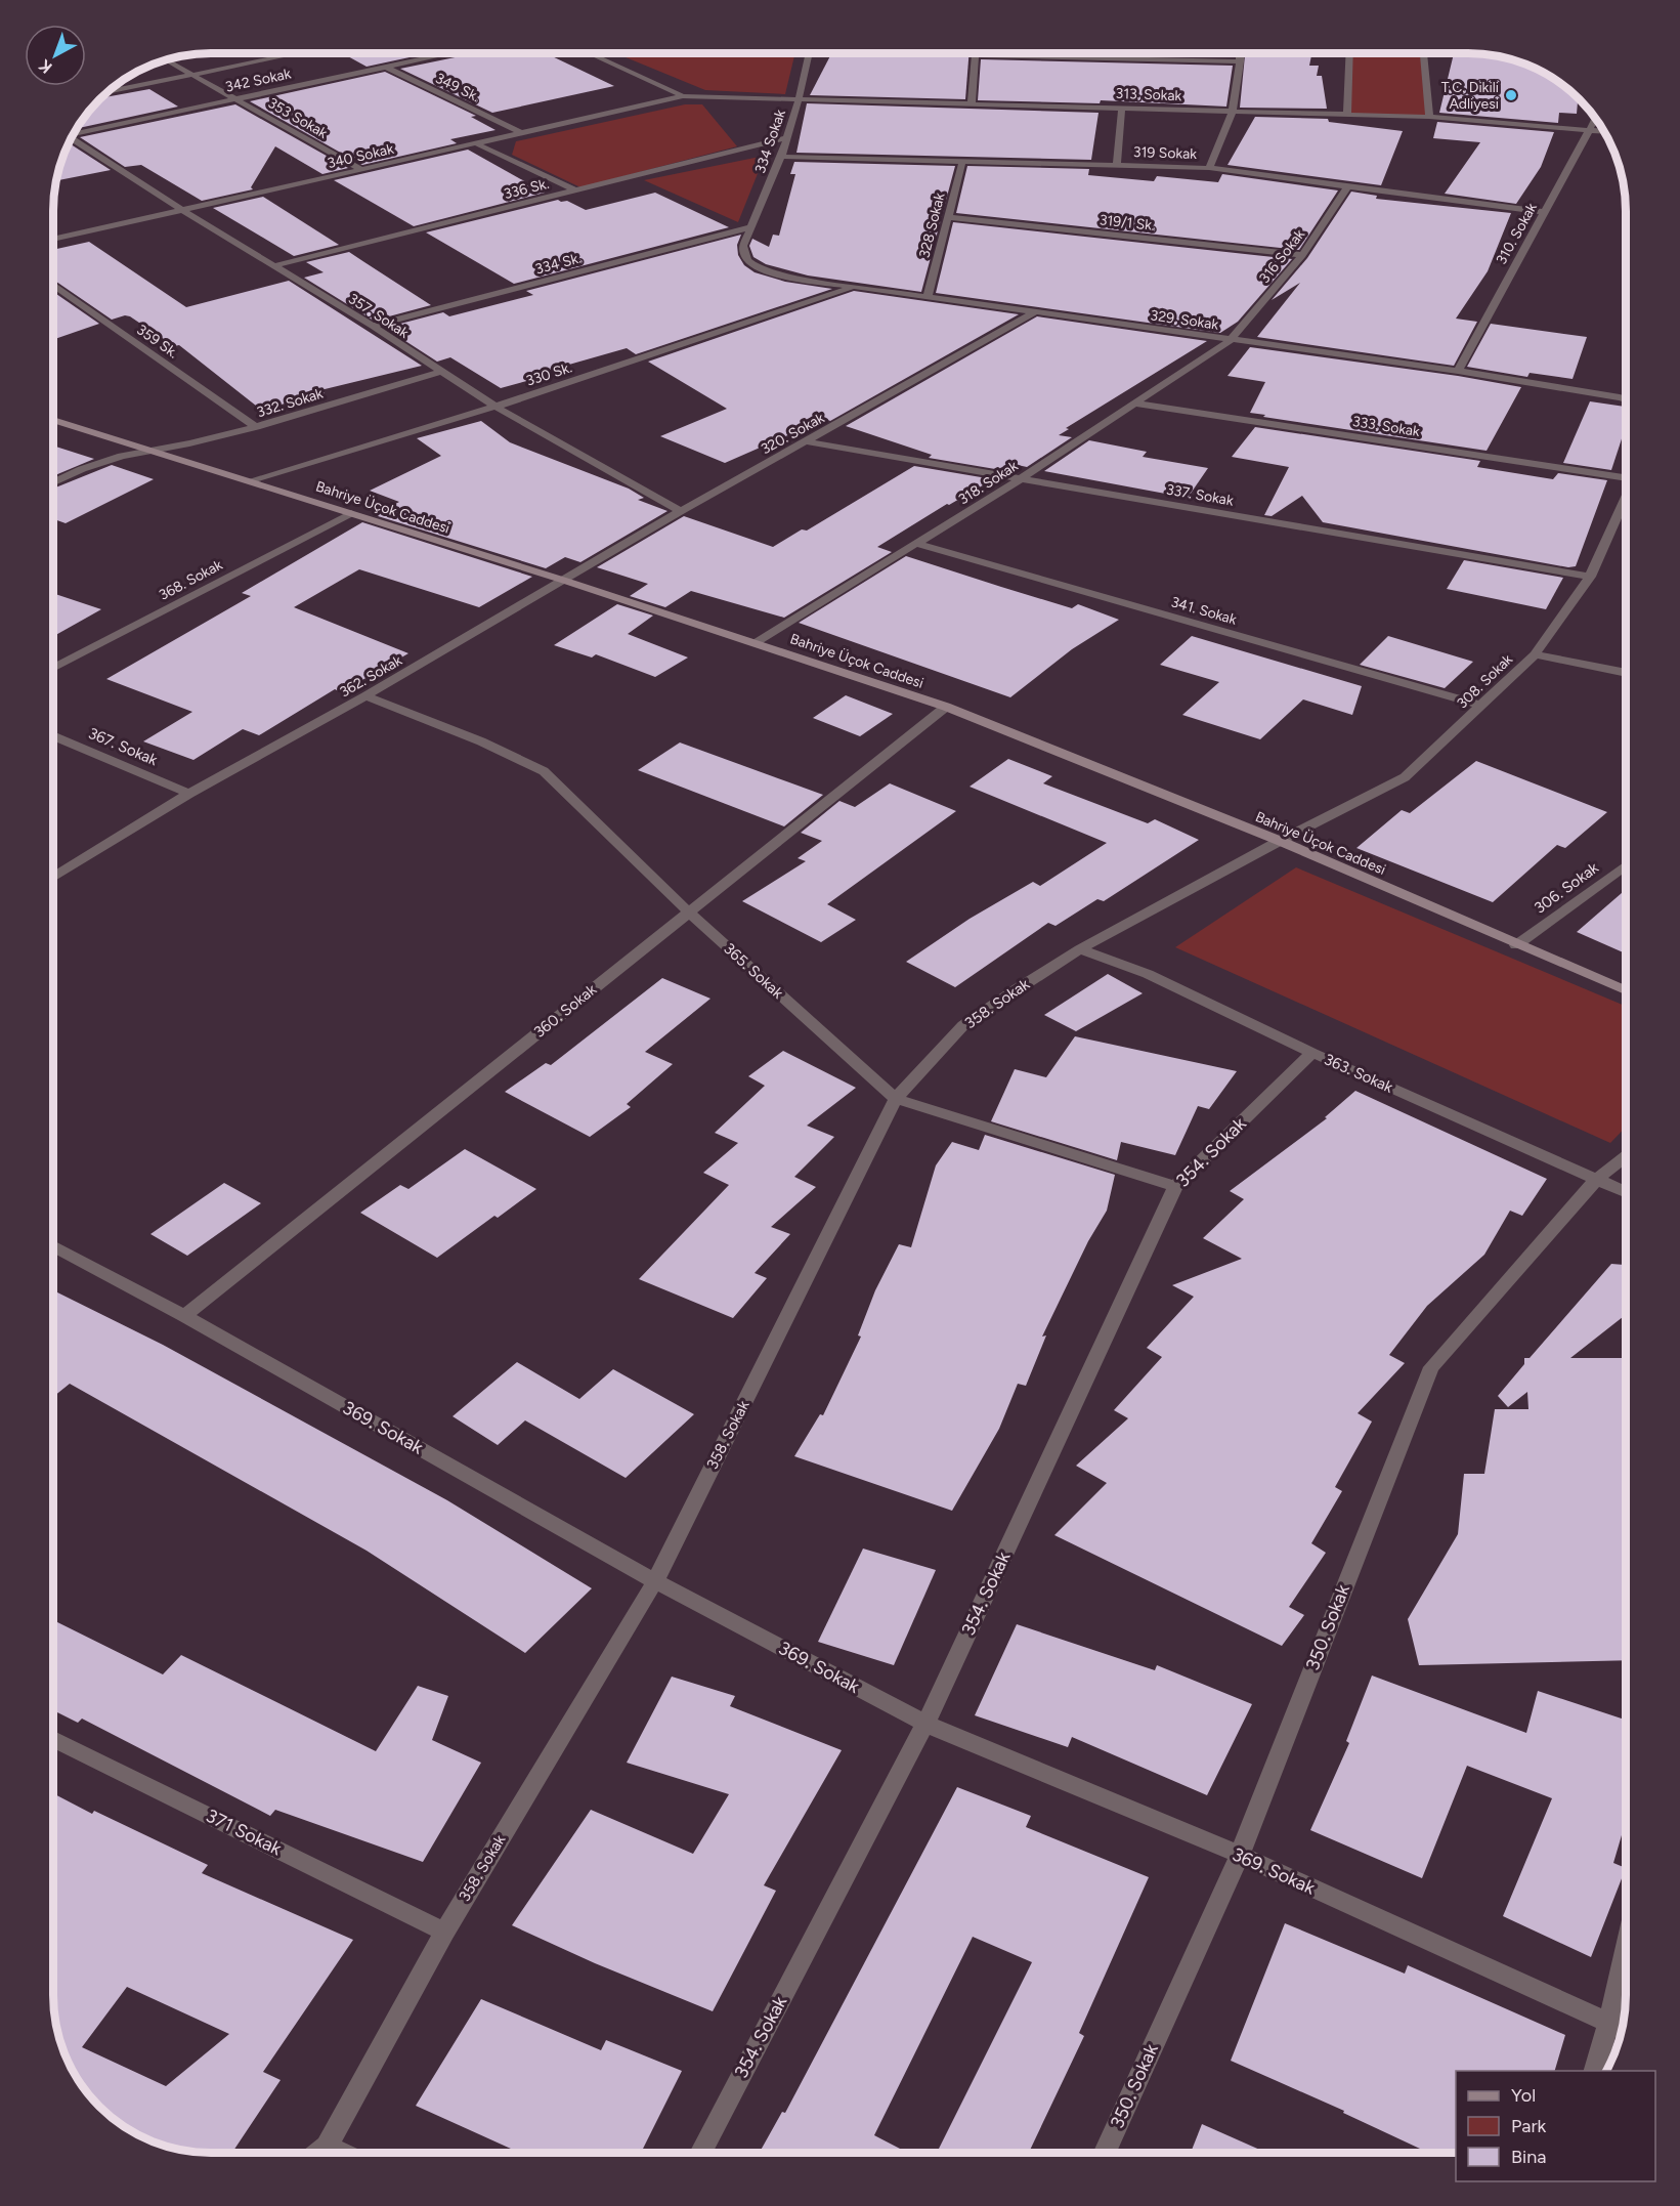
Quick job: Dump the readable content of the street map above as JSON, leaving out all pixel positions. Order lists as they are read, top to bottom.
{
  "streets": {
    "street": [
      "342 Sokak",
      "349 Sk.",
      "313. Sokak",
      "353 Sokak",
      "334 Sokak",
      "319 Sokak",
      "340 Sokak",
      "336 Sk.",
      "319/1 Sk.",
      "328 Sokak",
      "310. Sokak",
      "316 Sokak",
      "334 Sk.",
      "357. Sokak",
      "329. Sokak",
      "359 Sk.",
      "330 Sk.",
      "332. Sokak",
      "333. Sokak",
      "320. Sokak",
      "318. Sokak",
      "337. Sokak",
      "Bahriye Üçok Caddesi",
      "368. Sokak",
      "341. Sokak",
      "362. Sokak",
      "308. Sokak",
      "367. Sokak",
      "306. Sokak",
      "365. Sokak",
      "358. Sokak",
      "360. Sokak",
      "363. Sokak",
      "354. Sokak",
      "369. Sokak",
      "350. Sokak",
      "371 Sokak"
    ]
  },
  "crossings": [
    ["342 Sokak", "349 Sk."],
    ["342 Sokak", "353 Sokak"],
    ["349 Sk.", "340 Sokak"],
    ["313. Sokak", "334 Sokak"],
    ["313. Sokak", "340 Sokak"],
    ["313. Sokak", "310. Sokak"],
    ["353 Sokak", "340 Sokak"],
    ["334 Sokak", "319 Sokak"],
    ["334 Sokak", "336 Sk."],
    ["334 Sokak", "334 Sk."],
    ["334 Sokak", "329. Sokak"],
    ["319 Sokak", "328 Sokak"],
    ["319 Sokak", "310. Sokak"],
    ["319 Sokak", "316 Sokak"],
    ["340 Sokak", "357. Sokak"],
    ["336 Sk.", "357. Sokak"],
    ["319/1 Sk.", "328 Sokak"],
    ["319/1 Sk.", "316 Sokak"],
    ["328 Sokak", "329. Sokak"],
    ["310. Sokak", "329. Sokak"],
    ["316 Sokak", "329. Sokak"],
    ["316 Sokak", "318. Sokak"],
    ["334 Sk.", "357. Sokak"],
    ["357. Sokak", "330 Sk."],
    ["357. Sokak", "332. Sokak"],
    ["357. Sokak", "320. Sokak"],
    ["329. Sokak", "330 Sk."],
    ["329. Sokak", "320. Sokak"],
    ["329. Sokak", "318. Sokak"],
    ["359 Sk.", "332. Sokak"],
    ["330 Sk.", "Bahriye Üçok Caddesi"],
    ["332. Sokak", "Bahriye Üçok Caddesi"],
    ["333. Sokak", "318. Sokak"],
    ["320. Sokak", "337. Sokak"],
    ["320. Sokak", "Bahriye Üçok Caddesi"],
    ["320. Sokak", "362. Sokak"],
    ["318. Sokak", "337. Sokak"],
    ["318. Sokak", "Bahriye Üçok Caddesi"],
    ["318. Sokak", "341. Sokak"],
    ["337. Sokak", "308. Sokak"],
    ["Bahriye Üçok Caddesi", "368. Sokak"],
    ["Bahriye Üçok Caddesi", "362. Sokak"],
    ["Bahriye Üçok Caddesi", "308. Sokak"],
    ["Bahriye Üçok Caddesi", "306. Sokak"],
    ["Bahriye Üçok Caddesi", "358. Sokak"],
    ["Bahriye Üçok Caddesi", "360. Sokak"],
    ["341. Sokak", "308. Sokak"],
    ["362. Sokak", "367. Sokak"],
    ["362. Sokak", "365. Sokak"],
    ["308. Sokak", "358. Sokak"],
    ["365. Sokak", "358. Sokak"],
    ["365. Sokak", "360. Sokak"],
    ["365. Sokak", "354. Sokak"],
    ["358. Sokak", "363. Sokak"],
    ["358. Sokak", "369. Sokak"],
    ["358. Sokak", "371 Sokak"],
    ["360. Sokak", "369. Sokak"],
    ["363. Sokak", "354. Sokak"],
    ["363. Sokak", "350. Sokak"],
    ["354. Sokak", "369. Sokak"],
    ["369. Sokak", "350. Sokak"]
  ],
  "places": ["T.C. Dikili Adliyesi"],
  "legend": ["Yol", "Park", "Bina"],
  "north": "bottom left"
}
